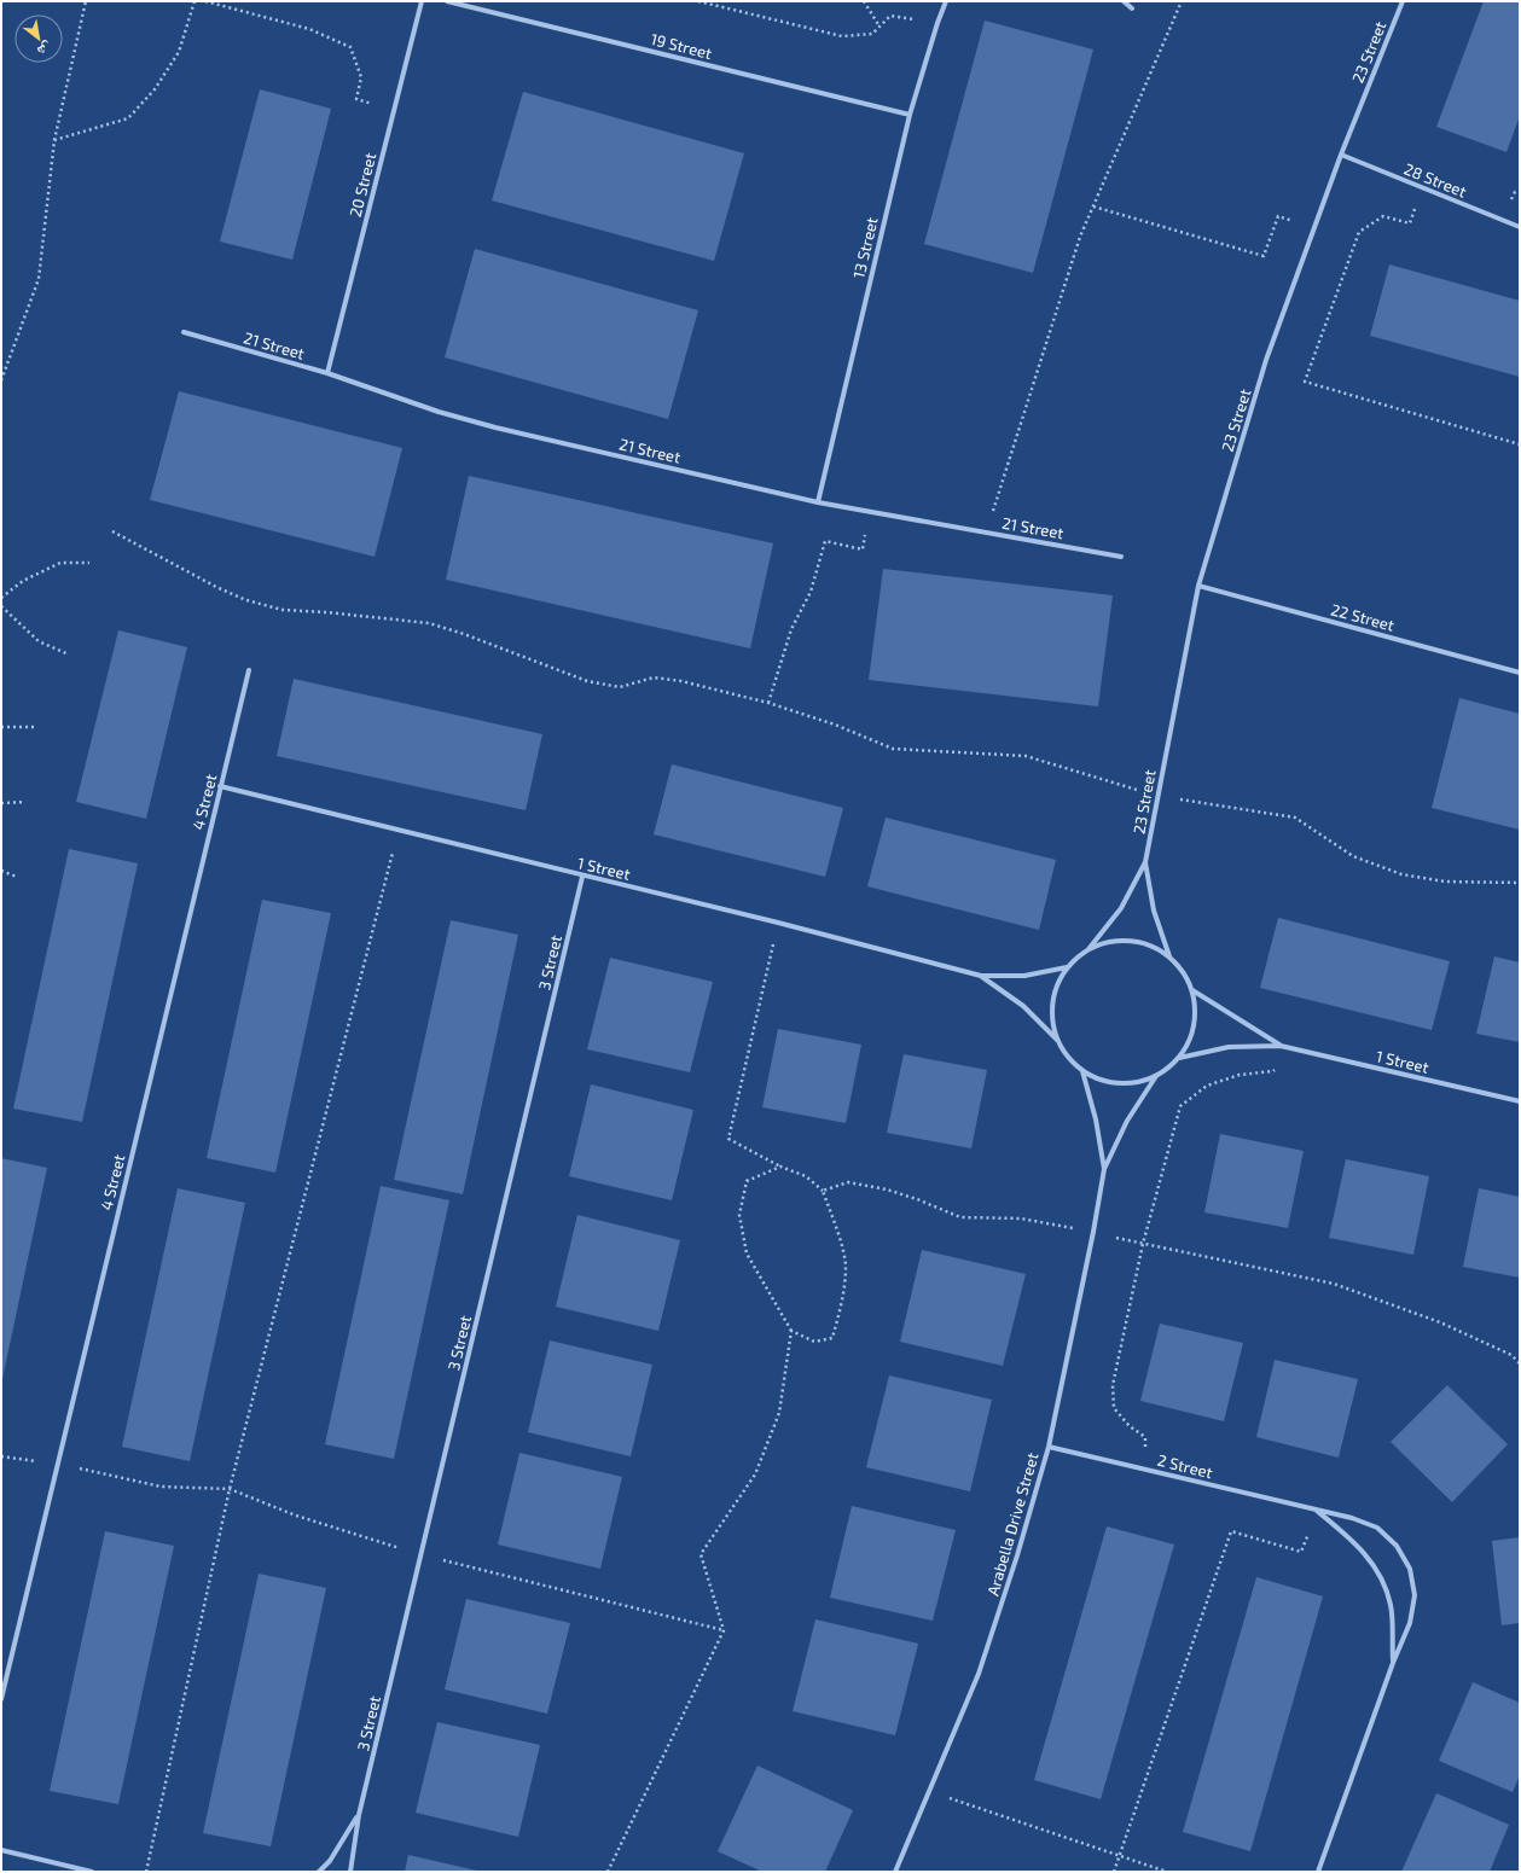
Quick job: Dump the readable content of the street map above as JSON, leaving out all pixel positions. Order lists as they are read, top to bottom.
{
  "streets": {
    "street": [
      "19 Street",
      "23 Street",
      "28 Street",
      "20 Street",
      "13 Street",
      "21 Street",
      "22 Street",
      "4 Street",
      "1 Street",
      "3 Street",
      "2 Street",
      "Arabella Drive Street"
    ]
  },
  "crossings": [
    ["19 Street", "13 Street"],
    ["23 Street", "28 Street"],
    ["23 Street", "22 Street"],
    ["20 Street", "21 Street"],
    ["13 Street", "21 Street"],
    ["4 Street", "1 Street"],
    ["1 Street", "3 Street"],
    ["2 Street", "Arabella Drive Street"]
  ],
  "north": "bottom right"
}
